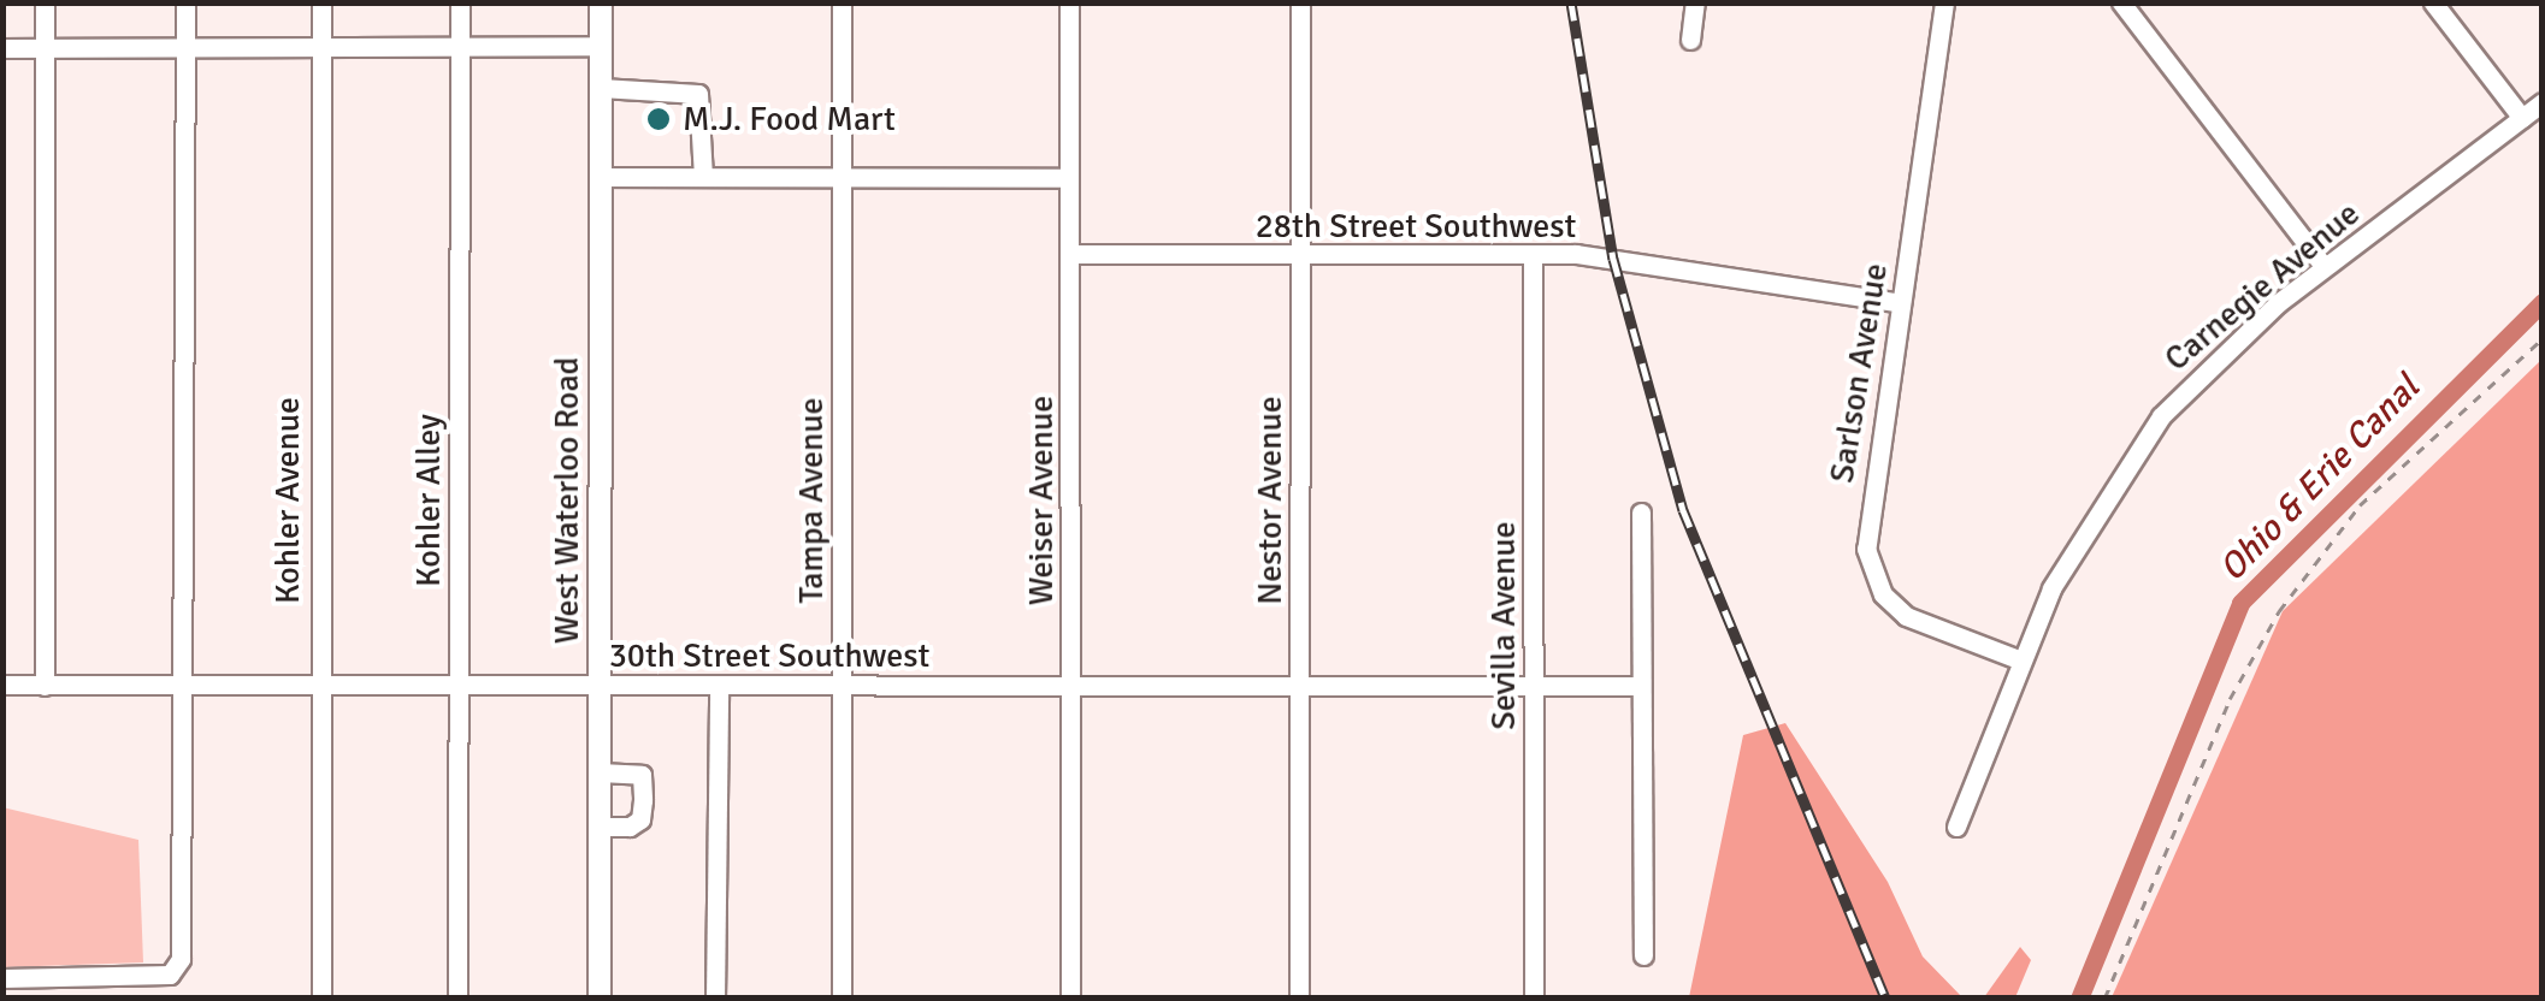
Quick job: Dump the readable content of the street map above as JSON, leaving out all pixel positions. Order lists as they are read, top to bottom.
{
  "streets": {
    "main road": ["West Waterloo Road"],
    "street": [
      "28th Street Southwest",
      "Carnegie Avenue",
      "Sarlson Avenue",
      "Kohler Avenue",
      "Kohler Alley",
      "Tampa Avenue",
      "Weiser Avenue",
      "Nestor Avenue",
      "Sevilla Avenue",
      "30th Street Southwest"
    ]
  },
  "crossings": [
    ["28th Street Southwest", "Sarlson Avenue"],
    ["28th Street Southwest", "Weiser Avenue"],
    ["28th Street Southwest", "Nestor Avenue"],
    ["28th Street Southwest", "Sevilla Avenue"],
    ["Carnegie Avenue", "Sarlson Avenue"],
    ["Kohler Avenue", "30th Street Southwest"],
    ["Kohler Alley", "30th Street Southwest"],
    ["West Waterloo Road", "30th Street Southwest"],
    ["Tampa Avenue", "30th Street Southwest"],
    ["Weiser Avenue", "30th Street Southwest"],
    ["Nestor Avenue", "30th Street Southwest"],
    ["Sevilla Avenue", "30th Street Southwest"]
  ],
  "water": ["Ohio & Erie Canal"],
  "places": ["M.J. Food Mart"]
}
